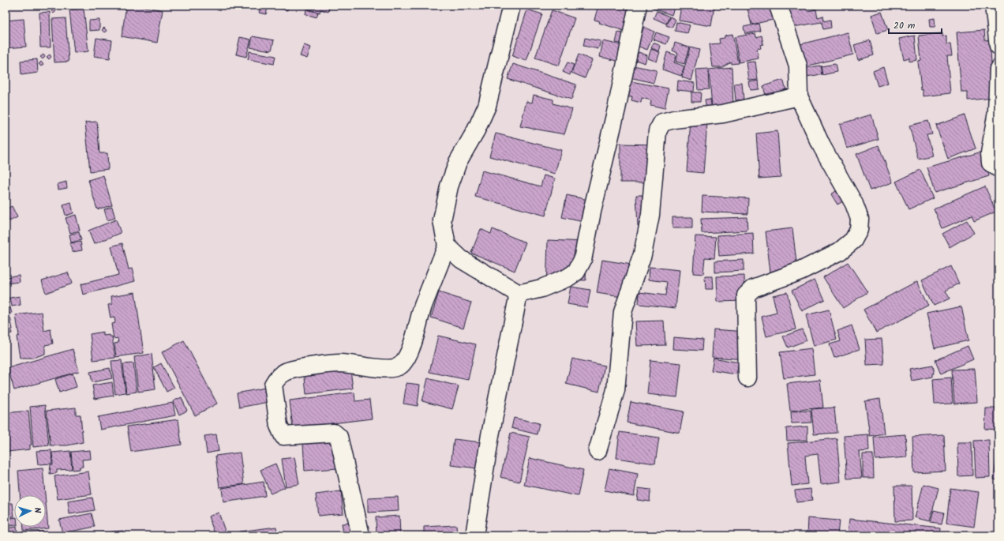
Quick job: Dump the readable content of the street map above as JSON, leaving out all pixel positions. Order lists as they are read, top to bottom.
{
  "scale_bar": "20 m",
  "north": "right"
}
